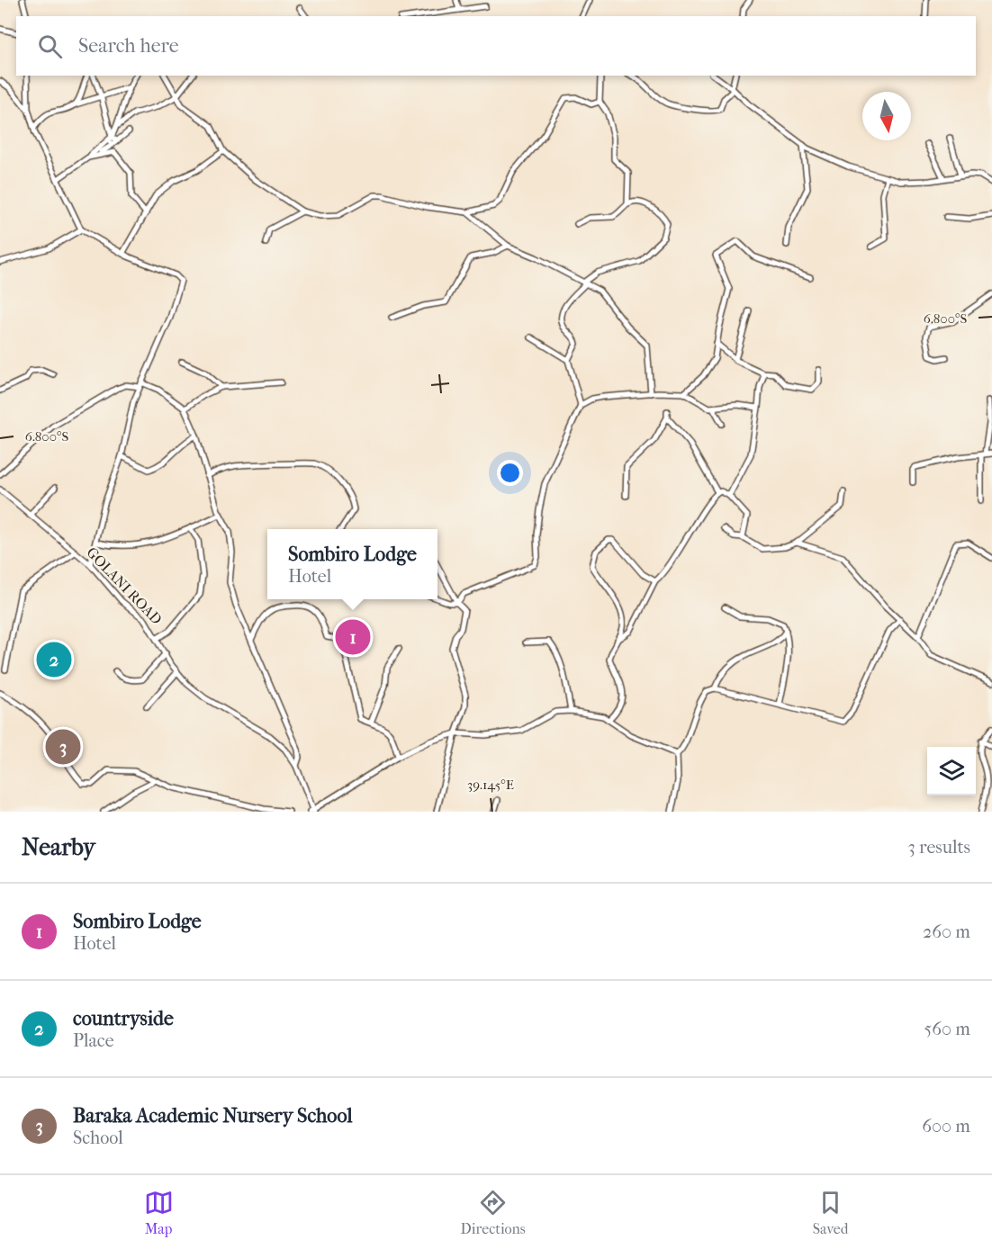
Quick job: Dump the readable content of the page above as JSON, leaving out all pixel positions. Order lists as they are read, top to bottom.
{
  "streets": {
    "street": ["GOLANI ROAD"]
  },
  "north": "bottom",
  "page": {
    "search": "Search here",
    "popup": ["Sombiro Lodge", "Hotel"],
    "pins": ["1", "2", "3"],
    "heading": ["Nearby", "3 results"],
    "list": [
      {
        "mark": "1",
        "name": "Sombiro Lodge",
        "note": "Hotel",
        "value": "260 m"
      },
      {
        "mark": "2",
        "name": "countryside",
        "note": "Place",
        "value": "560 m"
      },
      {
        "mark": "3",
        "name": "Baraka Academic Nursery School",
        "note": "School",
        "value": "600 m"
      }
    ],
    "nav": ["Map", "Directions", "Saved"]
  },
  "coordinates": ["6.800°S", "39.145°E"]
}
